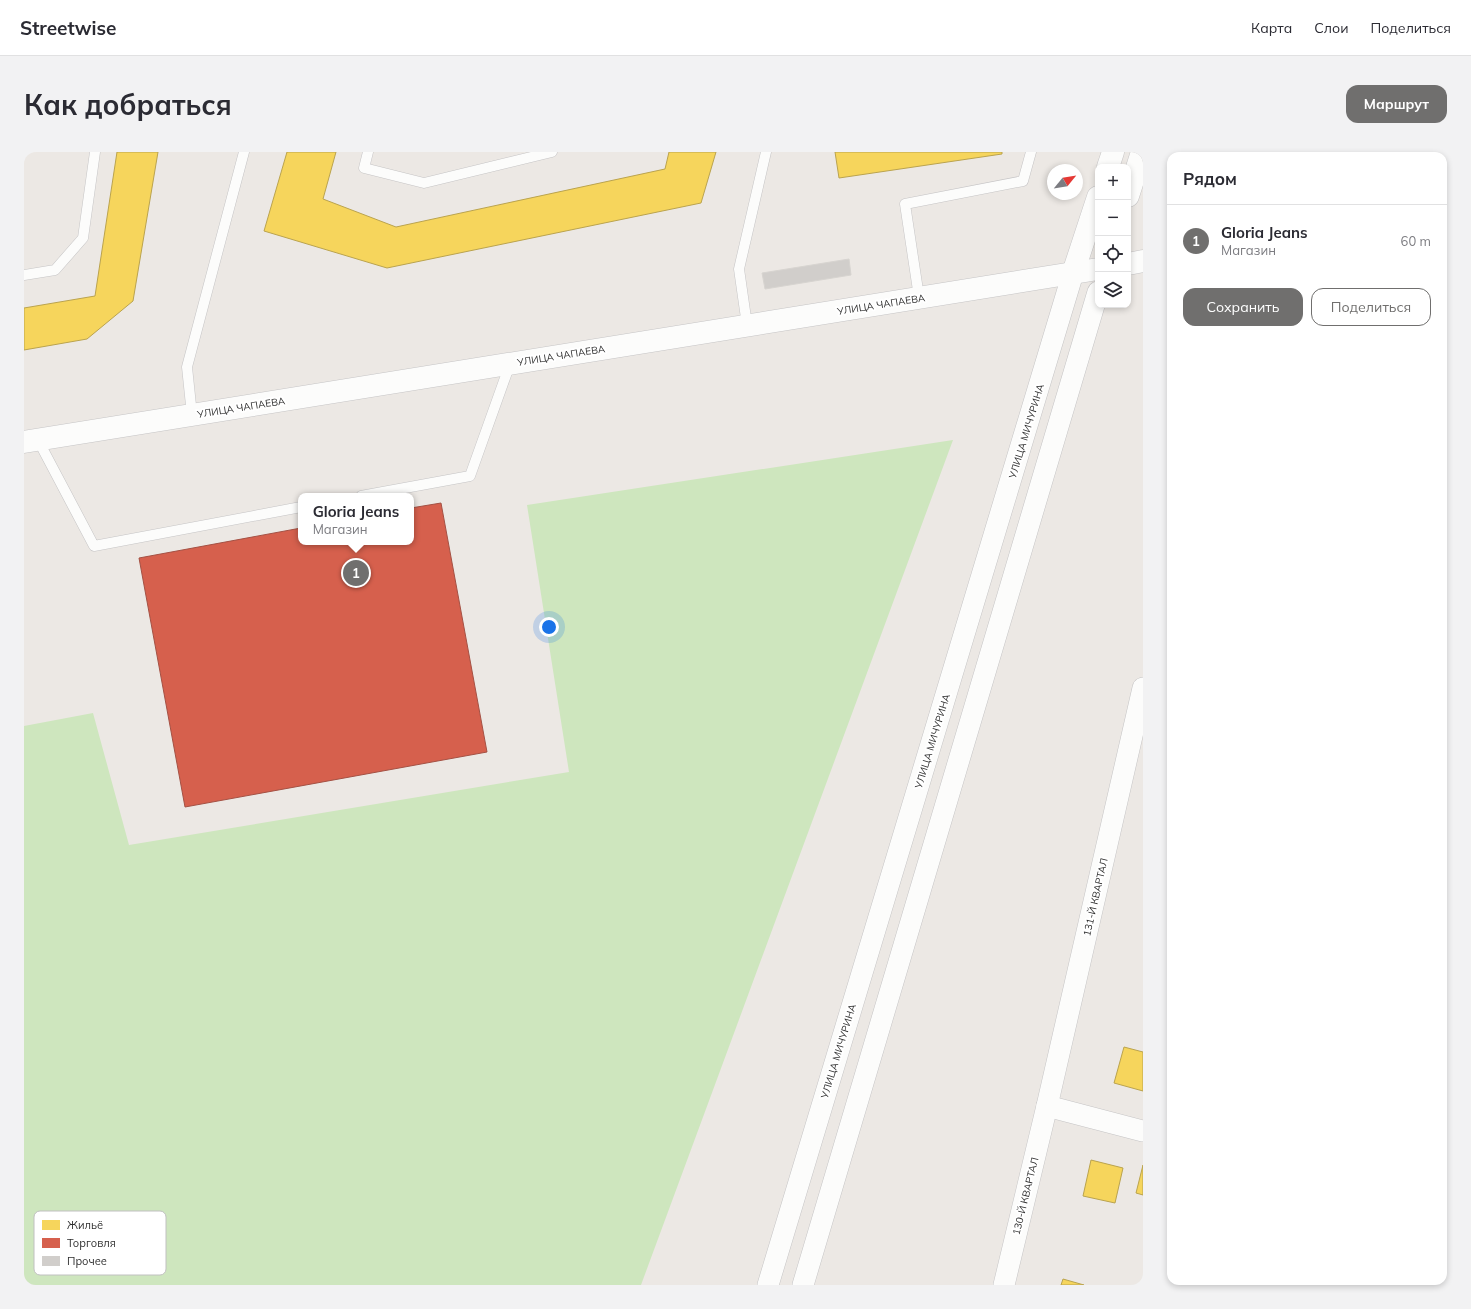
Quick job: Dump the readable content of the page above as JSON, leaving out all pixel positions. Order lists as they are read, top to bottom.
{
  "streets": {
    "main road": ["УЛИЦА ЧАПАЕВА", "УЛИЦА МИЧУРИНА"],
    "street": ["131-Й КВАРТАЛ", "130-Й КВАРТАЛ"]
  },
  "crossings": [
    ["УЛИЦА ЧАПАЕВА", "УЛИЦА МИЧУРИНА"],
    ["131-Й КВАРТАЛ", "130-Й КВАРТАЛ"]
  ],
  "legend": ["Жильё", "Торговля", "Прочее"],
  "north": "top right",
  "page": {
    "header": "Streetwise",
    "nav": ["Карта", "Слои", "Поделиться"],
    "buttons": [
      "Маршрут",
      ["Сохранить", "Поделиться"]
    ],
    "title": "Как добраться",
    "heading": "Рядом",
    "map_buttons": ["+", "−"],
    "list": [
      {
        "mark": "1",
        "name": "Gloria Jeans",
        "note": "Магазин",
        "value": "60 m"
      }
    ],
    "popup": ["Gloria Jeans", "Магазин"],
    "pins": "1"
  }
}
